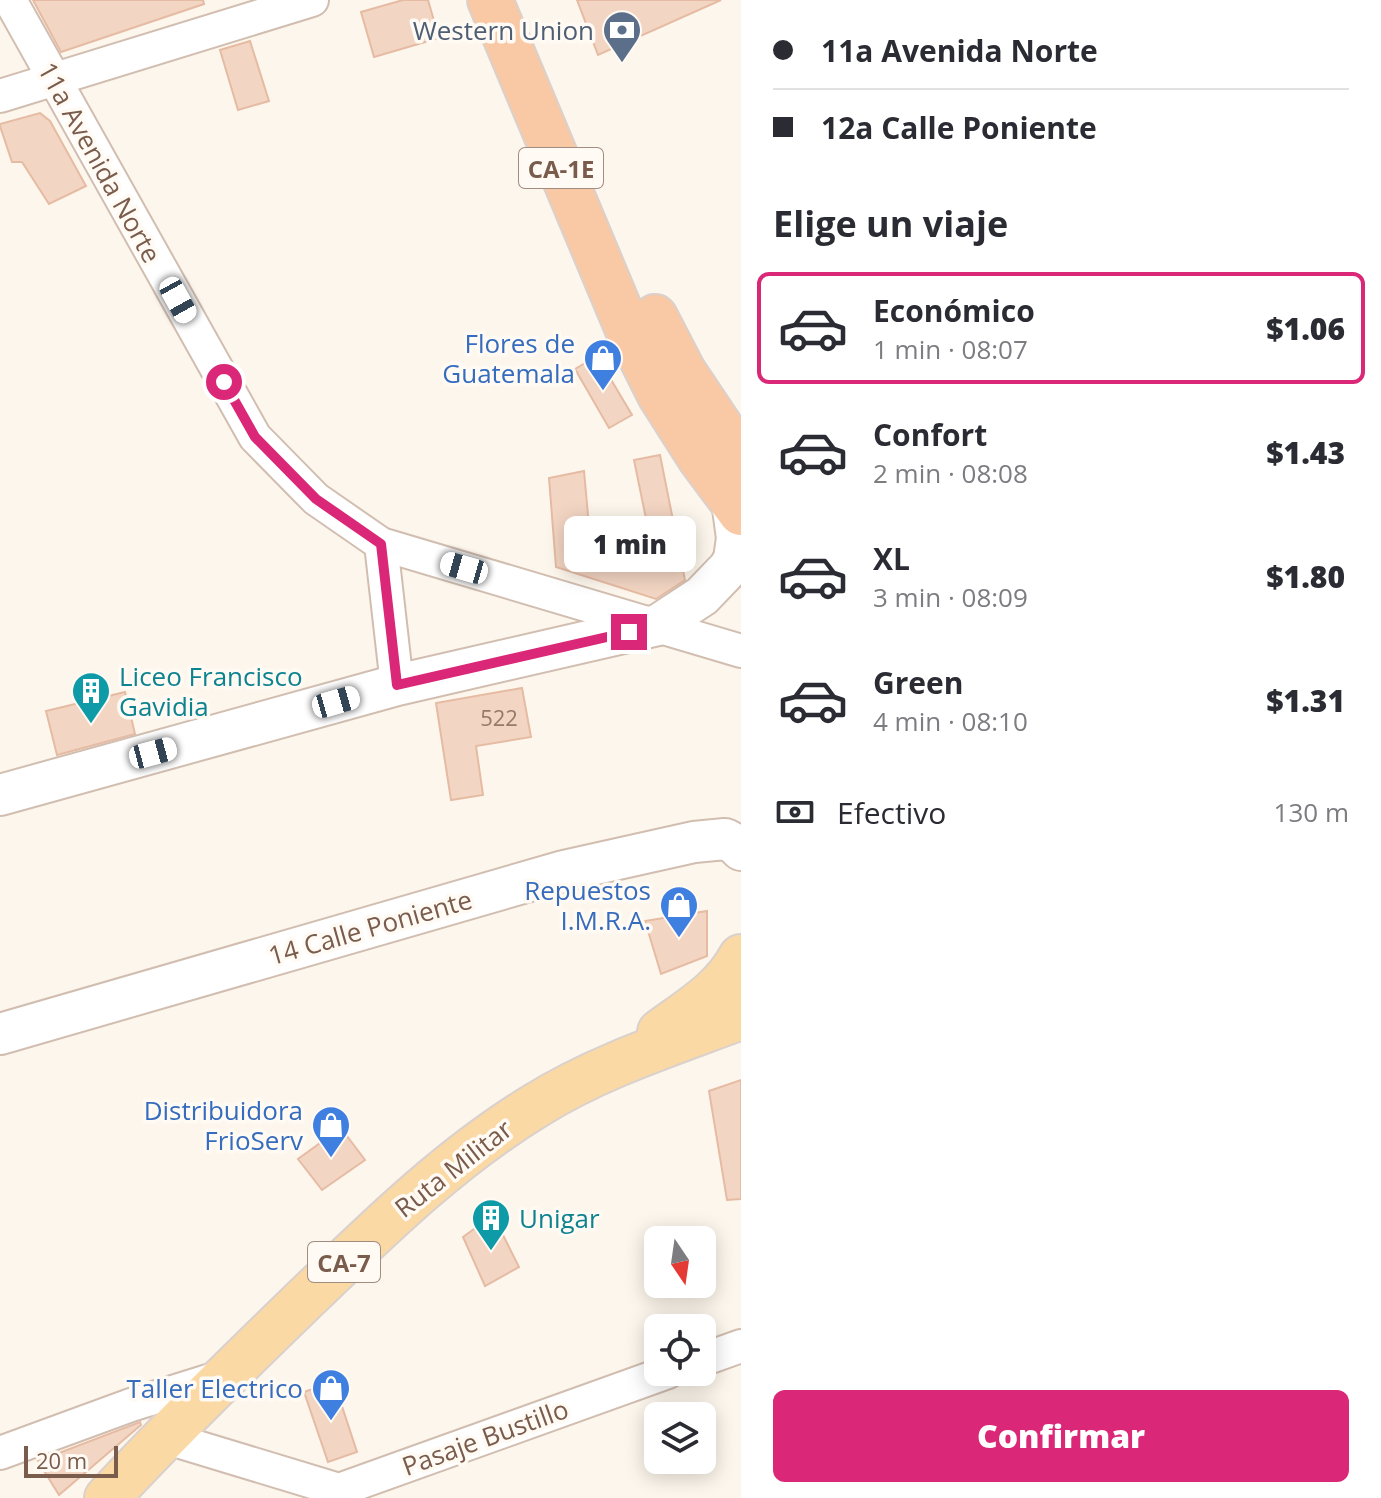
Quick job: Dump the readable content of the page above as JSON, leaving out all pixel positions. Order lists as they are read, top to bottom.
{
  "streets": {
    "highway": ["CA-1E"],
    "main road": ["Ruta Militar", "CA-7"],
    "street": ["11a Avenida Norte", "14 Calle Poniente", "Pasaje Bustillo"]
  },
  "crossings": [
    ["Ruta Militar", "Pasaje Bustillo"]
  ],
  "places": {
    "bank": ["Western Union"],
    "shop": [
      "Flores de Guatemala",
      "Repuestos I.M.R.A.",
      "Distribuidora FrioServ",
      "Taller Electrico"
    ],
    "building": ["Liceo Francisco Gavidia", "Unigar"]
  },
  "house_numbers": ["522"],
  "scale_bar": "20 m",
  "north": "bottom",
  "page": {
    "banner": ["11a Avenida Norte", "12a Calle Poniente"],
    "heading": "Elige un viaje",
    "list": [
      {
        "name": "Económico",
        "note": "1 min · 08:07",
        "value": "$1.06"
      },
      {
        "name": "Confort",
        "note": "2 min · 08:08",
        "value": "$1.43"
      },
      {
        "name": "XL",
        "note": "3 min · 08:09",
        "value": "$1.80"
      },
      {
        "name": "Green",
        "note": "4 min · 08:10",
        "value": "$1.31"
      }
    ],
    "bubble": "1 min",
    "pay": ["Efectivo", "130 m"],
    "buttons": "Confirmar",
    "scale": "20 m"
  }
}
